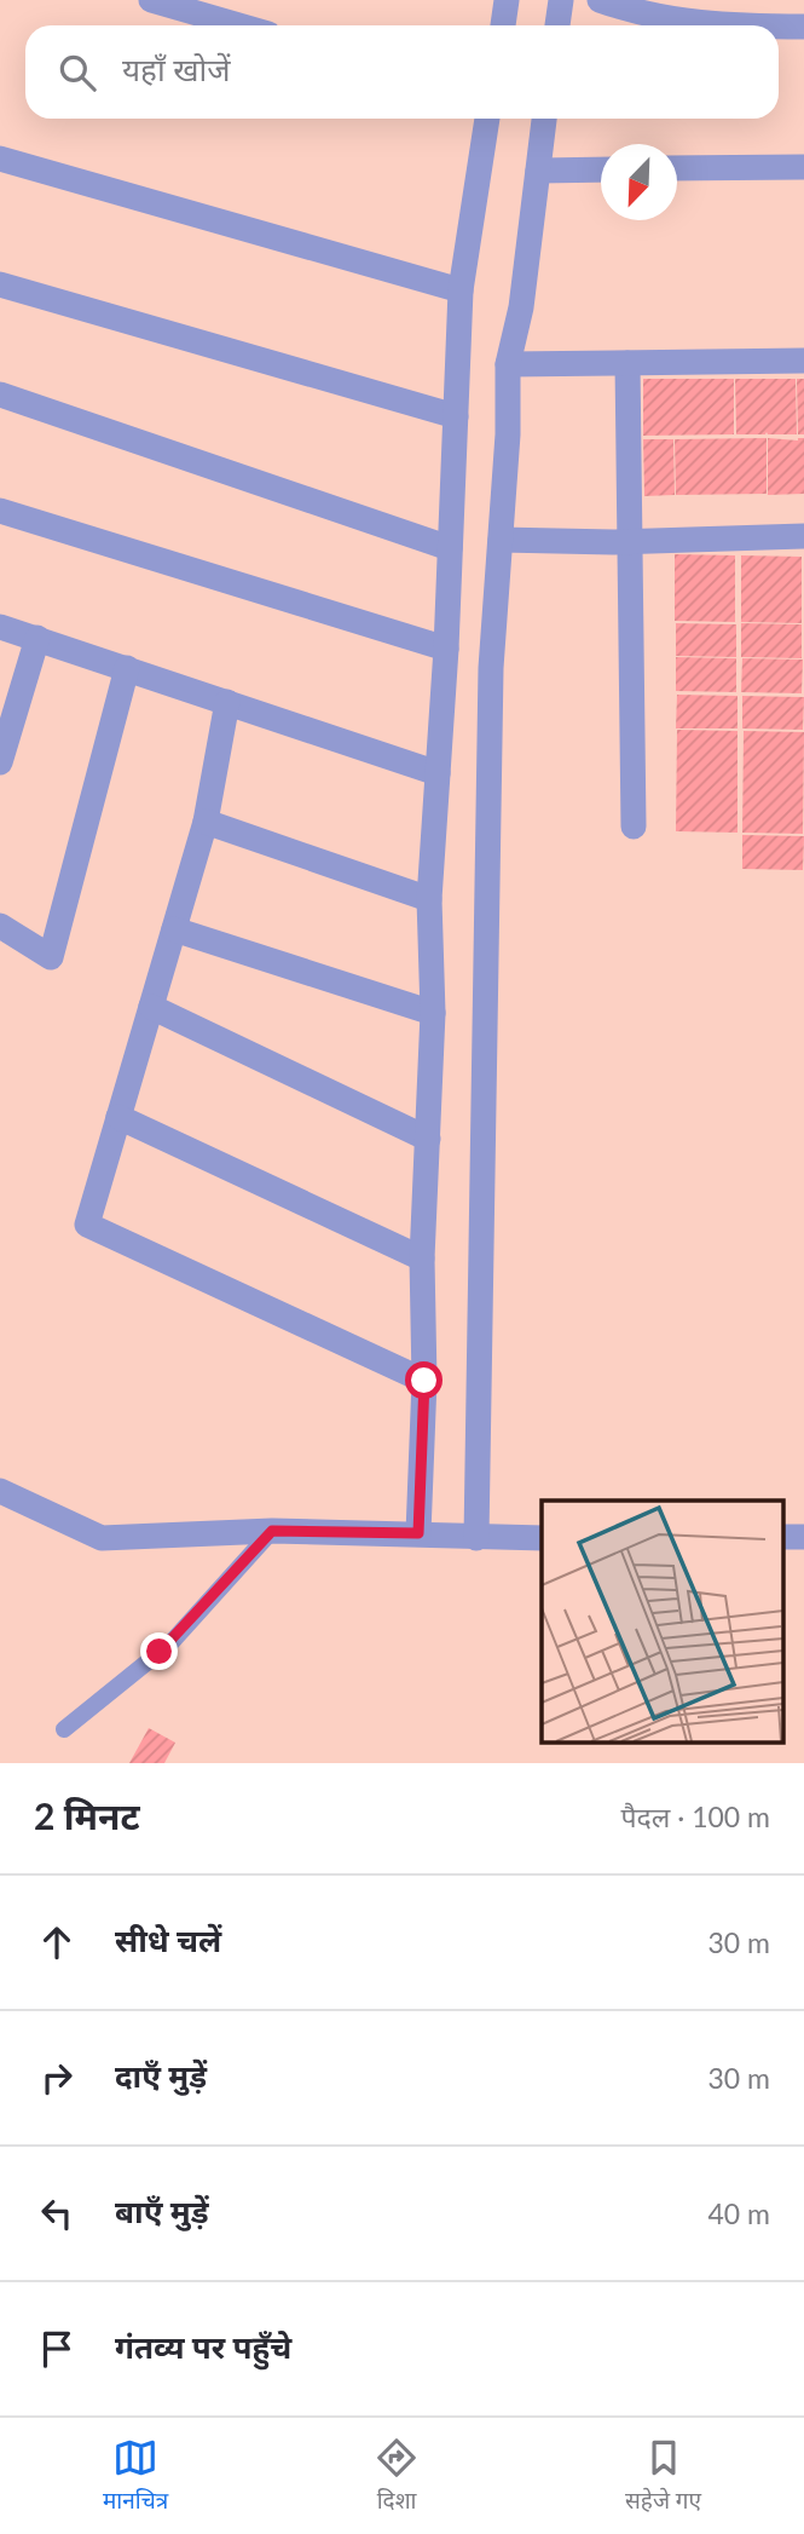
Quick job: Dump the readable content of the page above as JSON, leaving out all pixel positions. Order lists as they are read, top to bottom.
{
  "north": "bottom left",
  "page": {
    "search": "यहाँ खोजें",
    "heading": ["2 मिनट", "पैदल · 100 m"],
    "list": [
      ["सीधे चलें", "30 m"],
      ["दाएँ मुड़ें", "30 m"],
      ["बाएँ मुड़ें", "40 m"],
      "गंतव्य पर पहुँचे"
    ],
    "nav": ["मानचित्र", "दिशा", "सहेजे गए"]
  }
}
